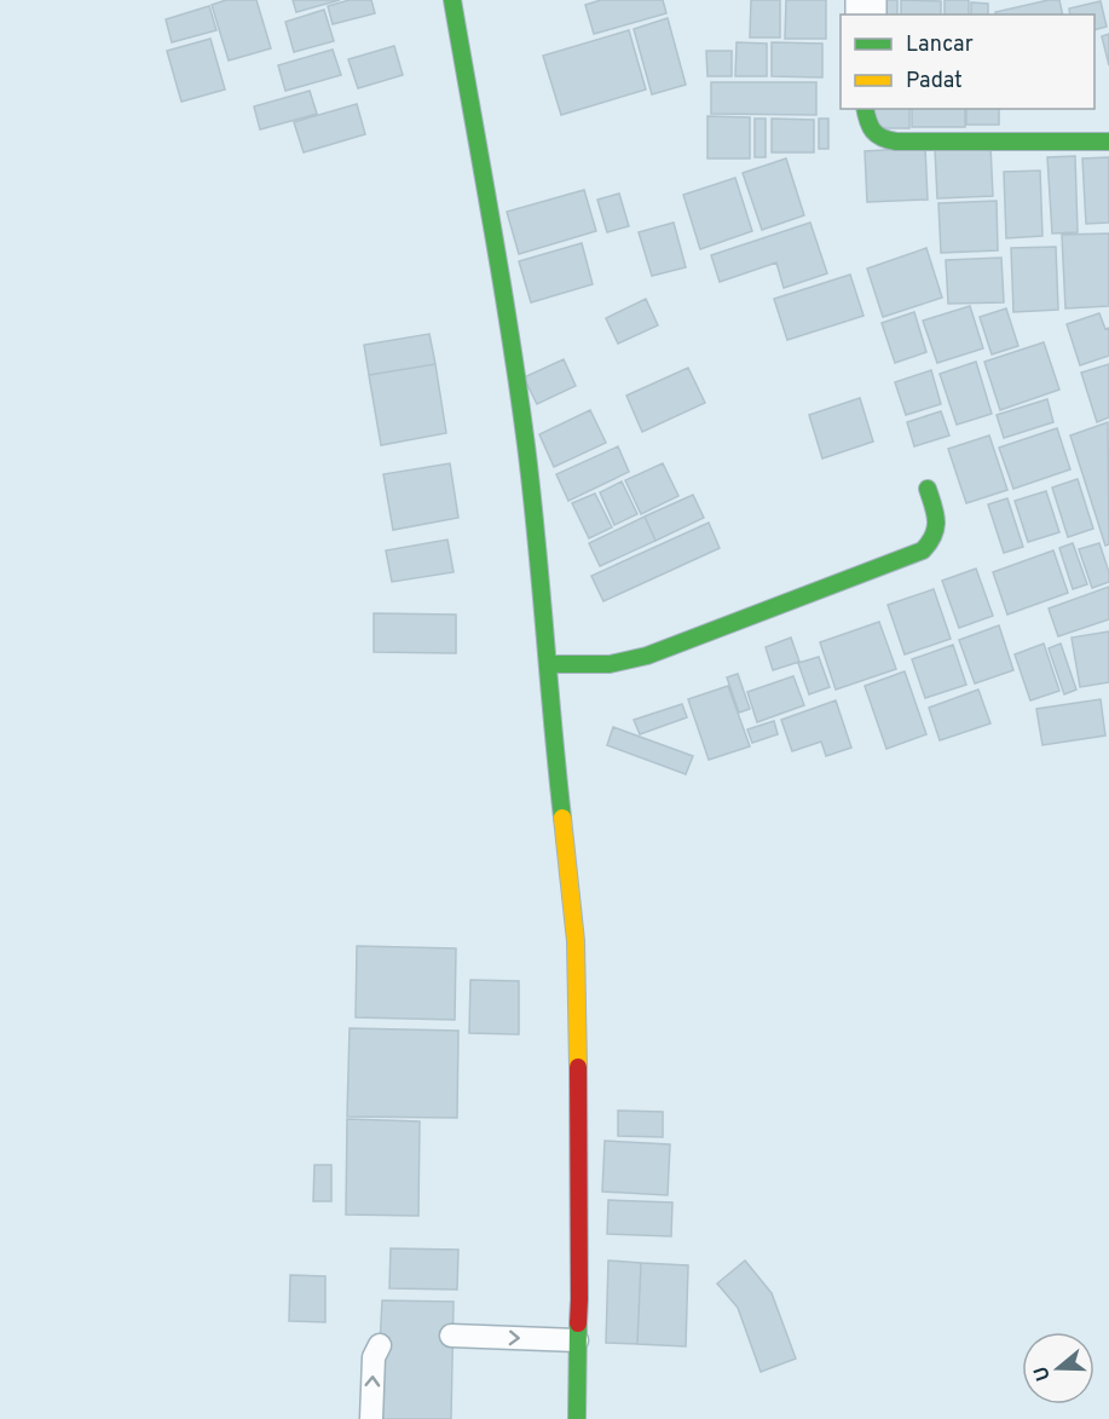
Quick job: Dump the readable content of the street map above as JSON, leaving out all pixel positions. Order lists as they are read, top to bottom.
{
  "legend": ["Lancar", "Padat"],
  "north": "left"
}
